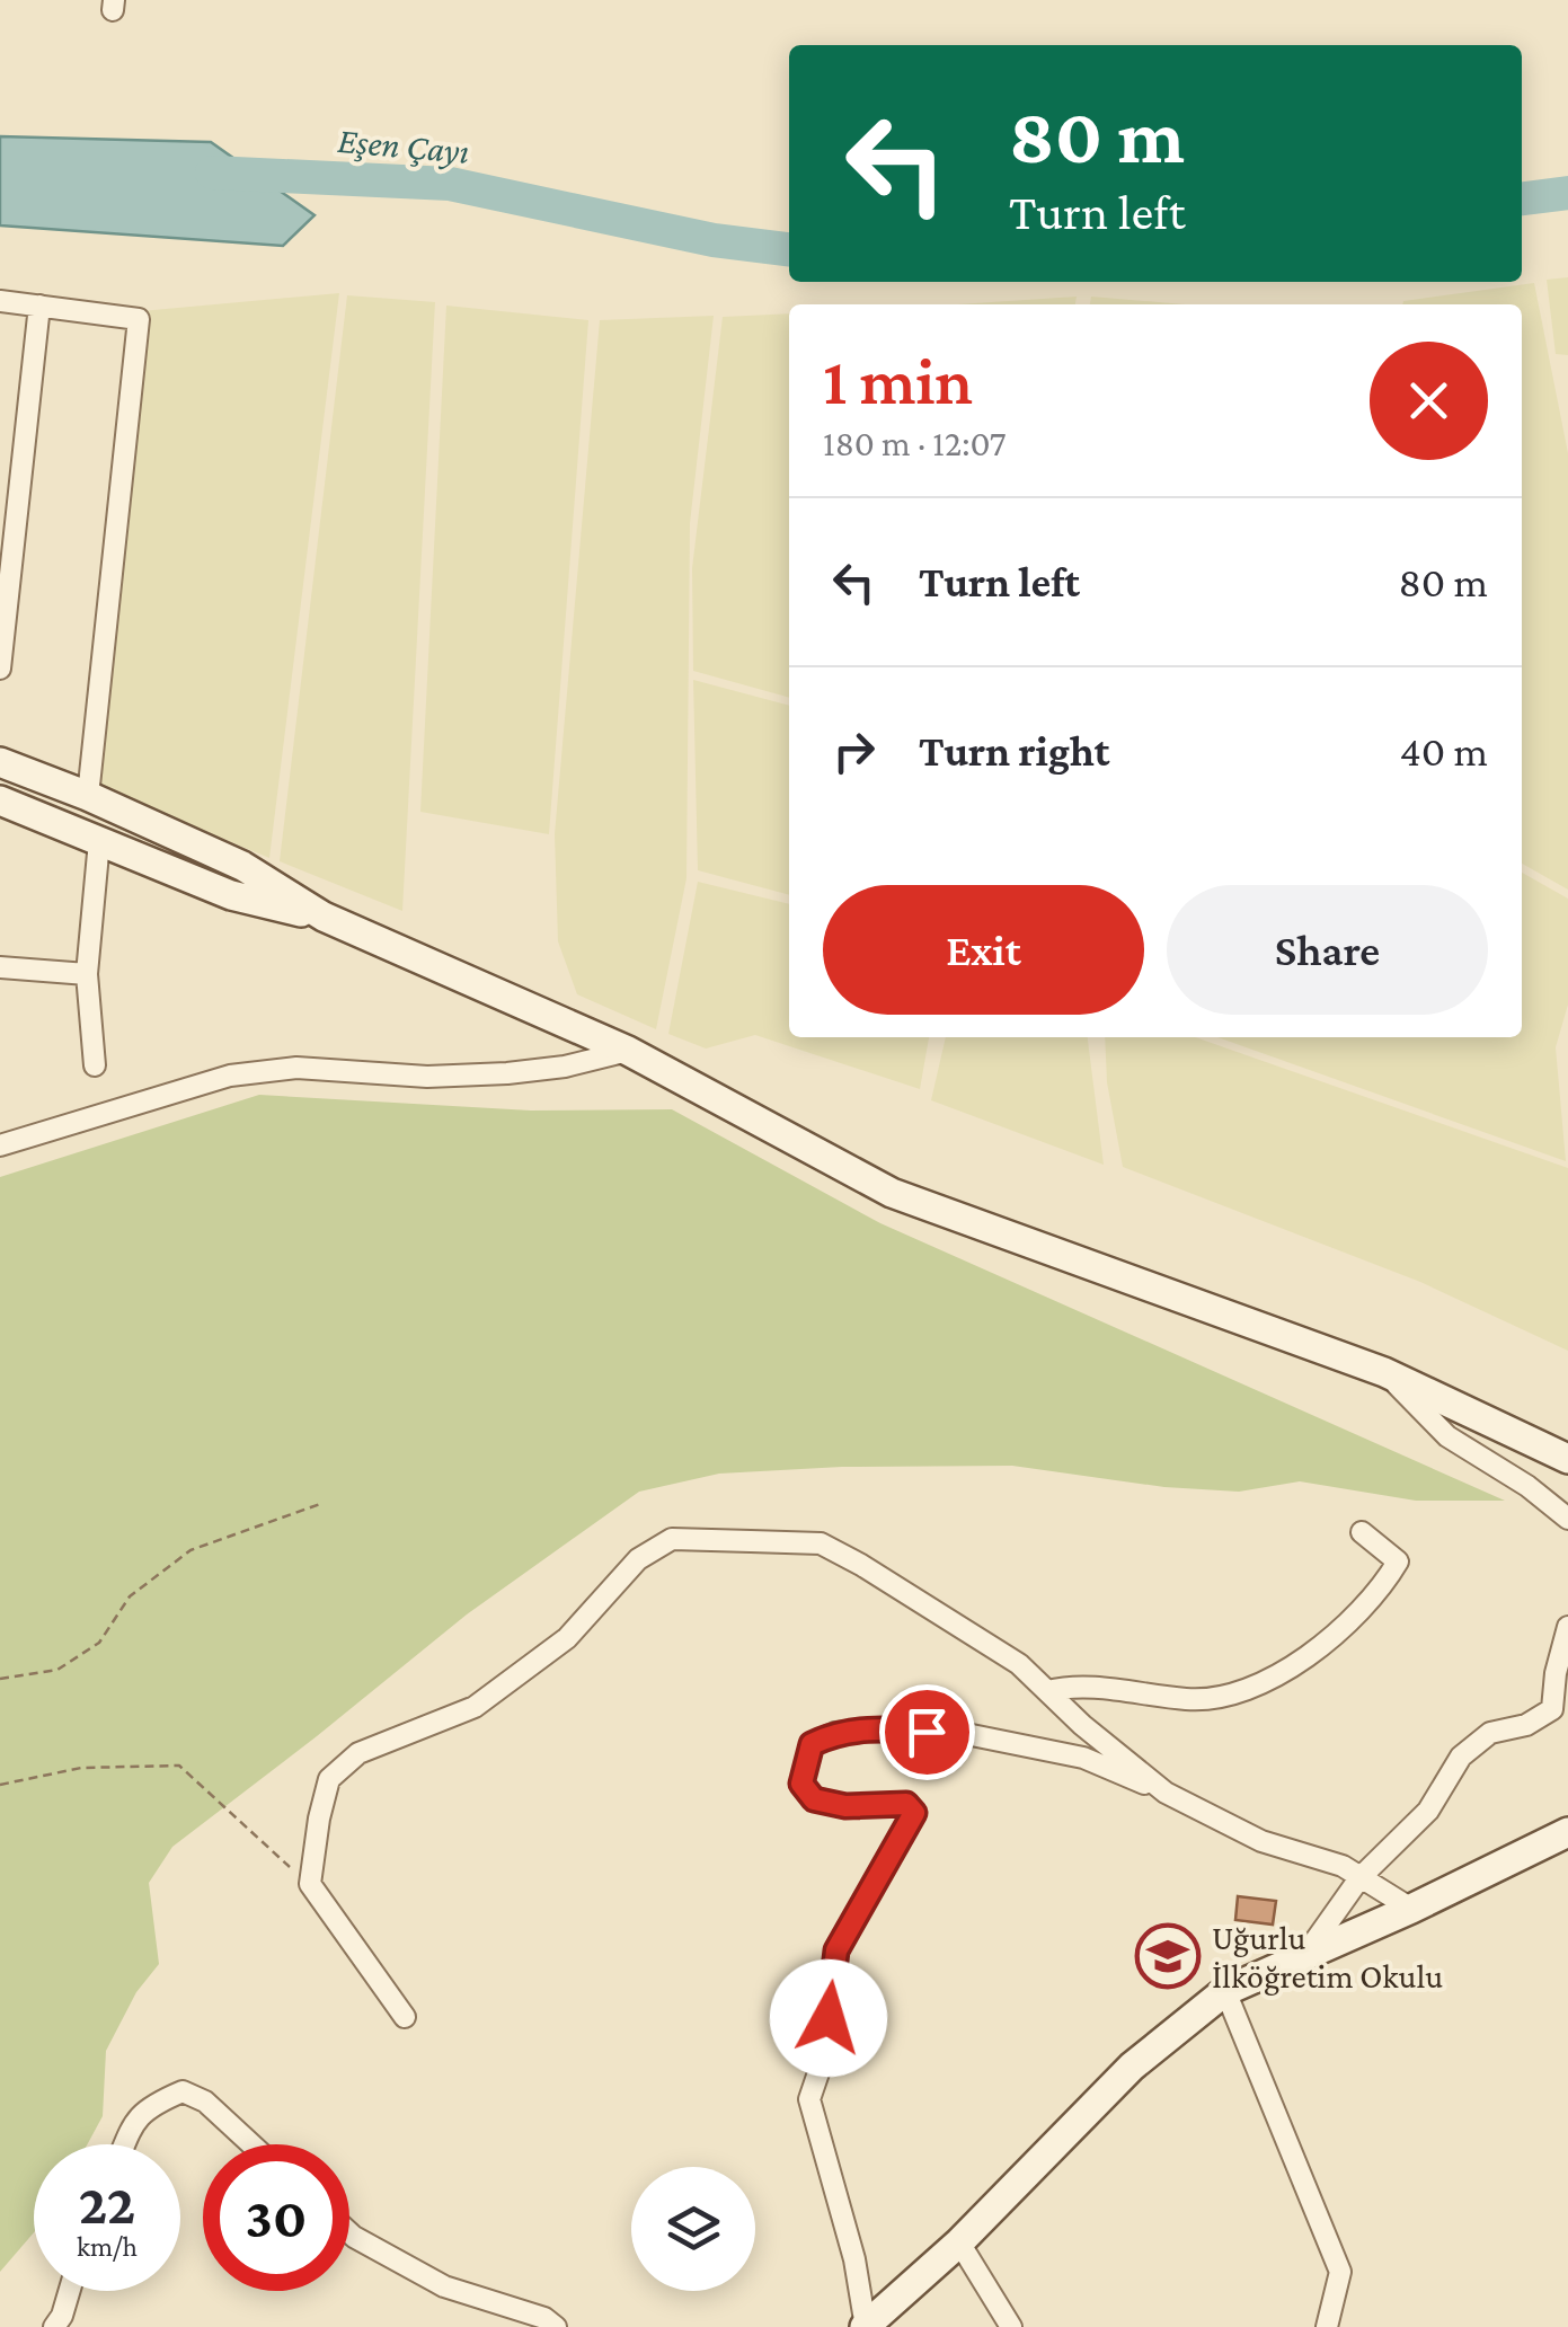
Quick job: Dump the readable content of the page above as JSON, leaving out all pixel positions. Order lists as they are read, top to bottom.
{
  "water": ["Eşen Çayı"],
  "places": {
    "school or university": ["Uğurlu İlköğretim Okulu"]
  },
  "page": {
    "turn": ["80 m", "Turn left"],
    "heading": ["1 min", "180 m · 12:07"],
    "list": [
      {
        "name": "Turn left",
        "value": "80 m"
      },
      {
        "name": "Turn right",
        "value": "40 m"
      }
    ],
    "buttons": ["Exit", "Share"],
    "speed": "22 km/h",
    "limit": "30"
  }
}
